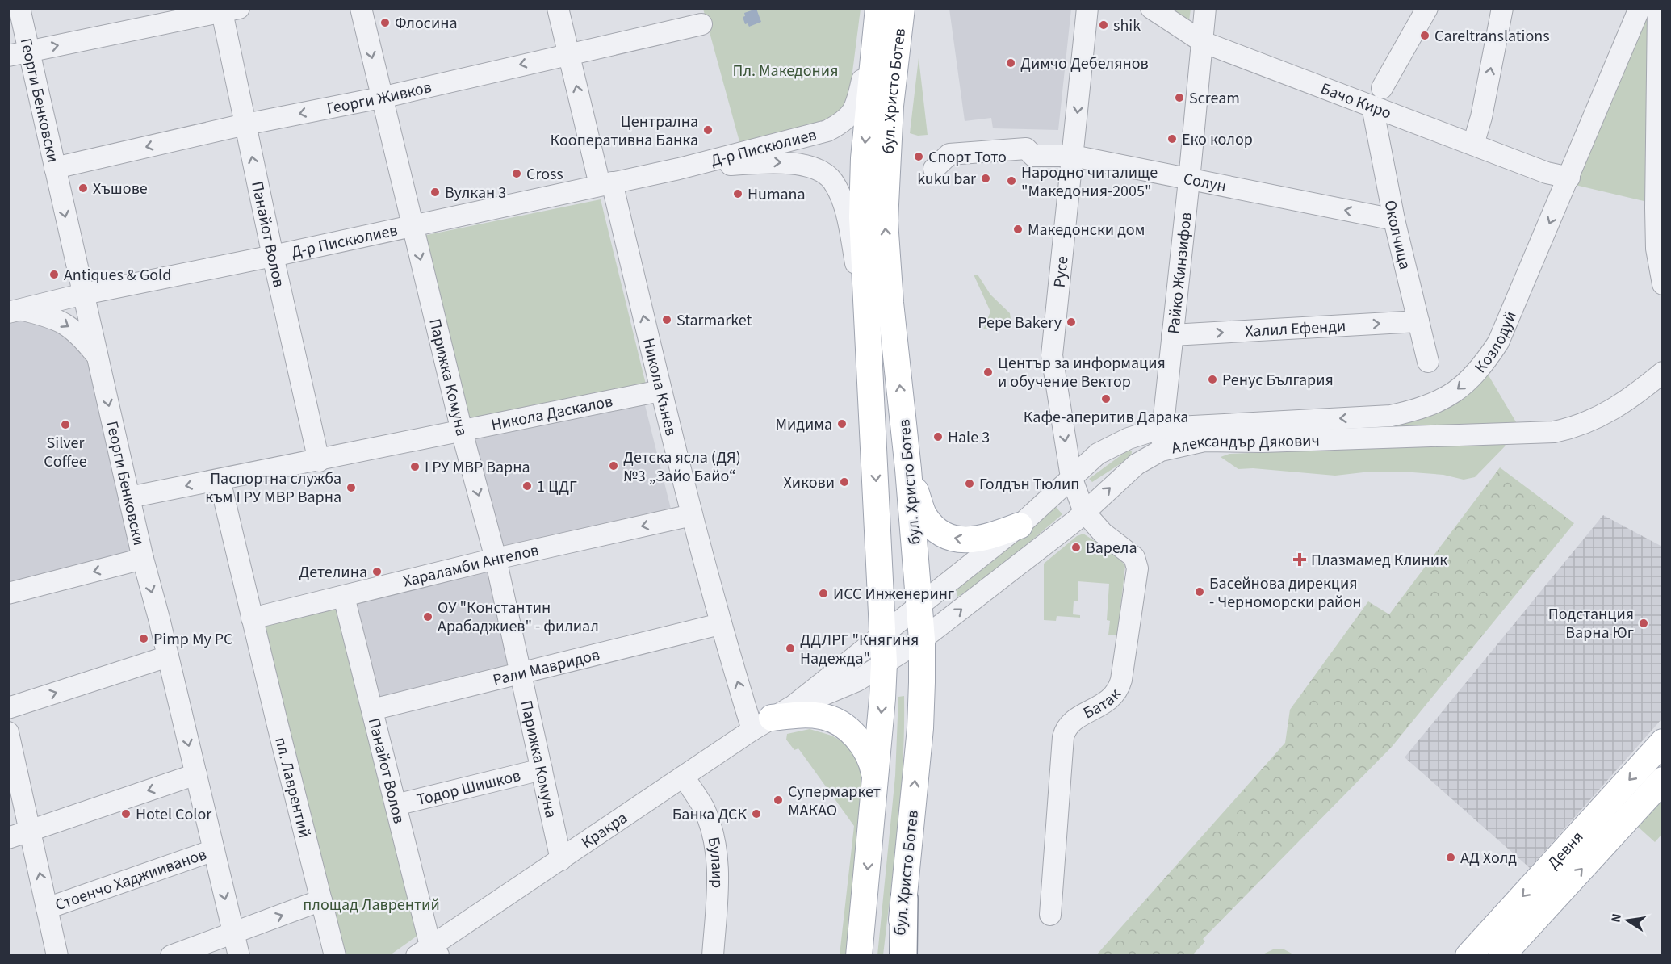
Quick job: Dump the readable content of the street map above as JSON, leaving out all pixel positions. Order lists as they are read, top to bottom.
{
  "streets": {
    "main road": ["бул. Христо Ботев", "Девня"],
    "street": [
      "Георги Живков",
      "Георги Бенковски",
      "Бачо Киро",
      "Д-р Пискюлиев",
      "Солун",
      "Панайот Волов",
      "Околчица",
      "Русе",
      "Райко Жинзифов",
      "Халил Ефенди",
      "Козлодуй",
      "Парижка Комуна",
      "Никола Кънев",
      "Никола Даскалов",
      "Александър Дякович",
      "Хараламби Ангелов",
      "Рали Мавридов",
      "Батак",
      "пл. Лаврентий",
      "Тодор Шишков",
      "Кракра",
      "Булаир",
      "Стоенчо Хаджииванов"
    ]
  },
  "crossings": [
    ["бул. Христо Ботев", "Д-р Пискюлиев"],
    ["бул. Христо Ботев", "Александър Дякович"],
    ["бул. Христо Ботев", "Кракра"],
    ["Георги Живков", "Георги Бенковски"],
    ["Георги Живков", "Панайот Волов"],
    ["Георги Живков", "Парижка Комуна"],
    ["Георги Живков", "Никола Кънев"],
    ["Георги Бенковски", "Д-р Пискюлиев"],
    ["Георги Бенковски", "Никола Даскалов"],
    ["Георги Бенковски", "Стоенчо Хаджииванов"],
    ["Бачо Киро", "Околчица"],
    ["Бачо Киро", "Райко Жинзифов"],
    ["Бачо Киро", "Козлодуй"],
    ["Д-р Пискюлиев", "Панайот Волов"],
    ["Д-р Пискюлиев", "Парижка Комуна"],
    ["Д-р Пискюлиев", "Никола Кънев"],
    ["Солун", "Околчица"],
    ["Солун", "Русе"],
    ["Солун", "Райко Жинзифов"],
    ["Панайот Волов", "Никола Даскалов"],
    ["Панайот Волов", "Хараламби Ангелов"],
    ["Панайот Волов", "Рали Мавридов"],
    ["Панайот Волов", "Тодор Шишков"],
    ["Панайот Волов", "Кракра"],
    ["Околчица", "Халил Ефенди"],
    ["Русе", "Александър Дякович"],
    ["Русе", "Батак"],
    ["Райко Жинзифов", "Халил Ефенди"],
    ["Райко Жинзифов", "Козлодуй"],
    ["Райко Жинзифов", "Александър Дякович"],
    ["Козлодуй", "Александър Дякович"],
    ["Парижка Комуна", "Никола Даскалов"],
    ["Парижка Комуна", "Хараламби Ангелов"],
    ["Парижка Комуна", "Рали Мавридов"],
    ["Парижка Комуна", "Тодор Шишков"],
    ["Парижка Комуна", "Кракра"],
    ["Никола Кънев", "Никола Даскалов"],
    ["Никола Кънев", "Хараламби Ангелов"],
    ["Никола Кънев", "Рали Мавридов"],
    ["Никола Кънев", "Кракра"],
    ["Никола Даскалов", "пл. Лаврентий"],
    ["Александър Дякович", "Батак"],
    ["Александър Дякович", "Кракра"],
    ["Хараламби Ангелов", "пл. Лаврентий"],
    ["Кракра", "Булаир"]
  ],
  "one_way": [
    "Георги Бенковски",
    "Солун",
    "Русе",
    "Халил Ефенди",
    "Козлодуй",
    "Парижка Комуна",
    "Никола Кънев",
    "Хараламби Ангелов"
  ],
  "parks": ["Пл. Македония", "площад Лаврентий"],
  "places": {
    "other": [
      "Флосина",
      "shik",
      "Careltranslations",
      "Димчо Дебелянов",
      "Scream",
      "Централна Кооперативна Банка",
      "Еко колор",
      "Спорт Тото",
      "Cross",
      "kuku bar",
      "Народно читалище \"Македония-2005\"",
      "Хъшове",
      "Вулкан 3",
      "Humana",
      "Македонски дом",
      "Antiques & Gold",
      "Starmarket",
      "Pepe Bakery",
      "Център за информация и обучение Вектор",
      "Ренус България",
      "Кафе-аперитив Дарака",
      "Мидима",
      "Silver Coffee",
      "Hale 3",
      "Детска ясла (ДЯ) №3 „Зайо Байо“",
      "I РУ МВР Варна",
      "Хикови",
      "Голдън Тюлип",
      "1 ЦДГ",
      "Паспортна служба към I РУ МВР Варна",
      "Варела",
      "Детелина",
      "Басейнова дирекция - Черноморски район",
      "ИСС Инженеринг",
      "ОУ \"Константин Арабаджиев\" - филиал",
      "Подстанция Варна Юг",
      "Pimp My PC",
      "ДДЛРГ \"Княгиня Надежда\"",
      "Супермаркет МАКАО",
      "Hotel Color",
      "Банка ДСК",
      "АД Холд"
    ],
    "health": ["Плазмамед Клиник"]
  },
  "north": "left"
}
